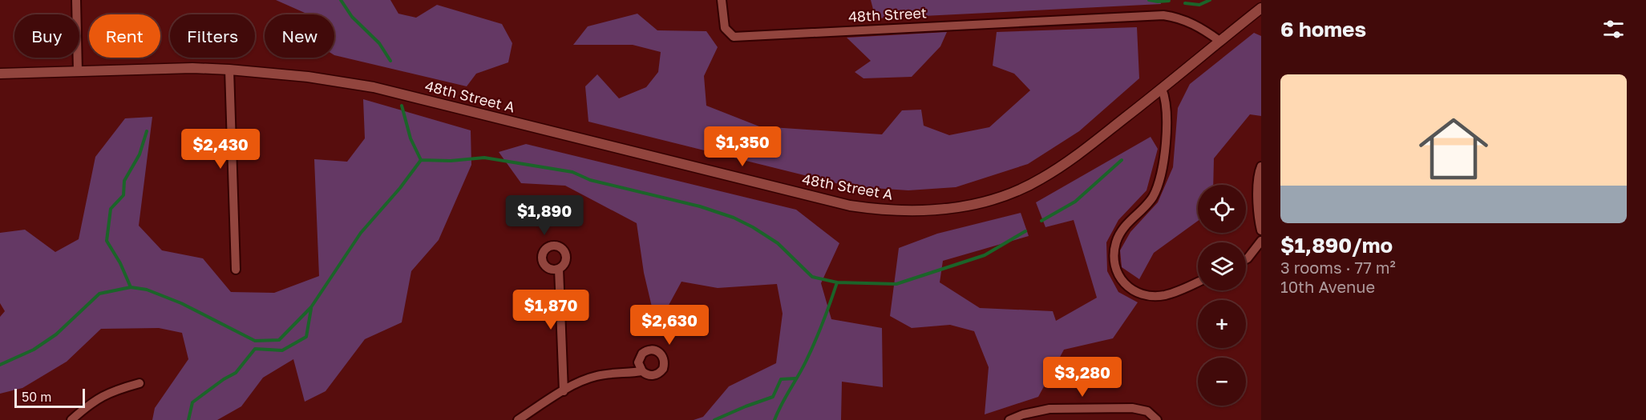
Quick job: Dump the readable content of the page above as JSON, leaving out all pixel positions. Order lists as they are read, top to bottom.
{
  "streets": {
    "street": ["48th Street", "48th Street A"]
  },
  "crossings": [
    ["48th Street", "48th Street A"]
  ],
  "scale_bar": "50 m",
  "page": {
    "heading": "6 homes",
    "chip": [
      "Buy",
      "Rent",
      "Filters",
      "New"
    ],
    "list": [
      {
        "name": "$1,890/mo",
        "note": "3 rooms · 77 m² · 10th Avenue"
      }
    ],
    "price": [
      "$1,350",
      "$2,430",
      "$1,890",
      "$1,870",
      "$2,630",
      "$3,280"
    ],
    "map_buttons": ["+", "−"],
    "scale": "50 m"
  }
}
